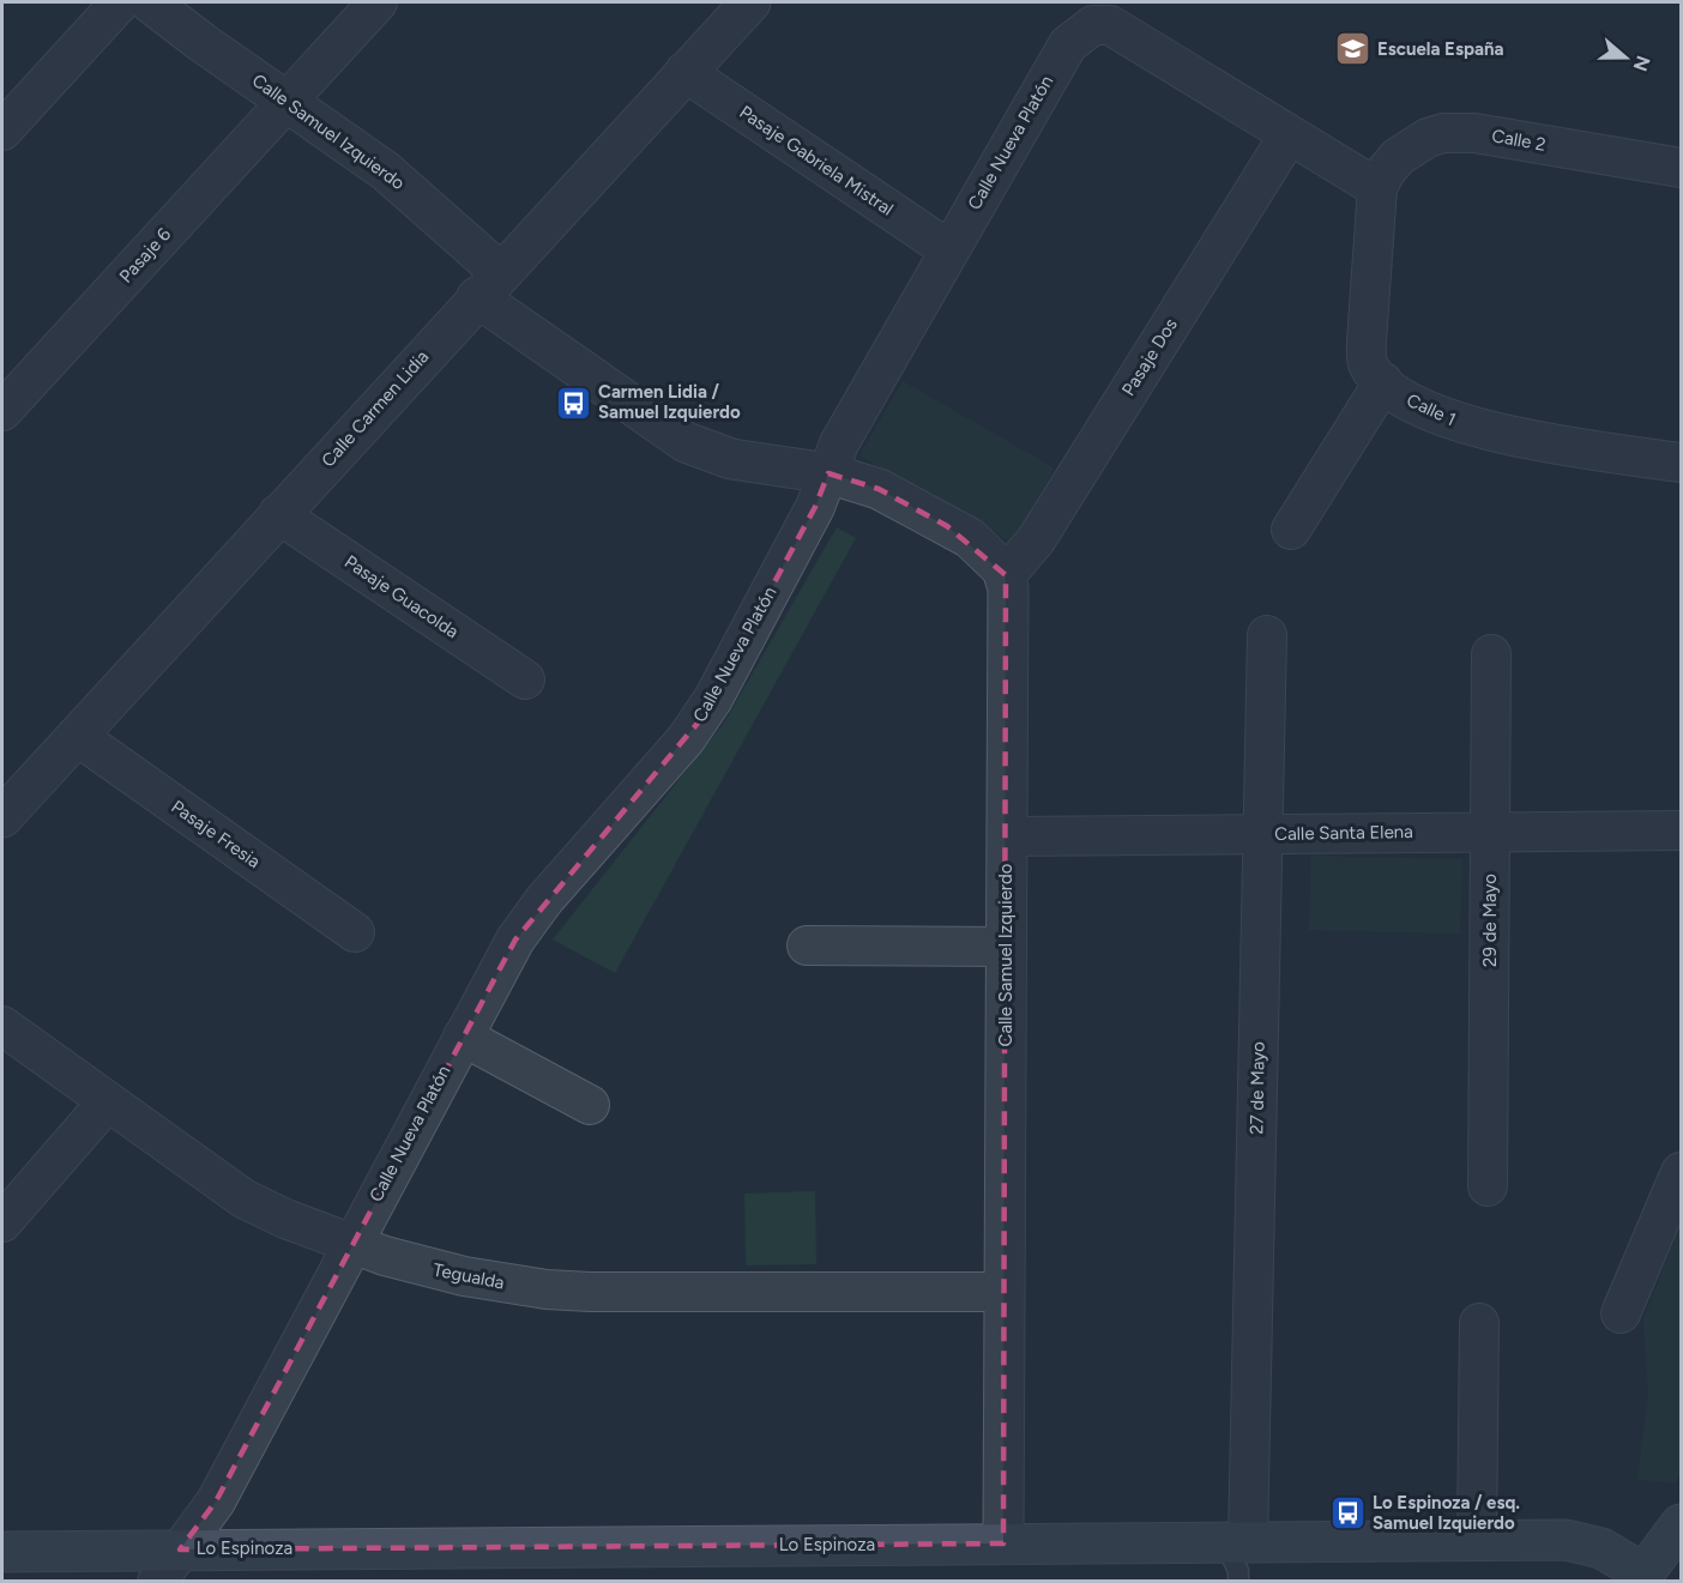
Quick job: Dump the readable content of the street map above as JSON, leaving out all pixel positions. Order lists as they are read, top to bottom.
{
  "streets": {
    "main road": ["Lo Espinoza"],
    "street": [
      "Calle Samuel Izquierdo",
      "Calle 2",
      "Calle Nueva Platón",
      "Pasaje Gabriela Mistral",
      "Pasaje 6",
      "Pasaje Dos",
      "Calle Carmen Lidia",
      "Calle 1",
      "Pasaje Guacolda",
      "Calle Santa Elena",
      "Pasaje Fresia",
      "29 de Mayo",
      "27 de Mayo",
      "Tegualda"
    ]
  },
  "crossings": [
    ["Calle Samuel Izquierdo", "Calle Nueva Platón"],
    ["Calle Samuel Izquierdo", "Pasaje 6"],
    ["Calle Samuel Izquierdo", "Pasaje Dos"],
    ["Calle Samuel Izquierdo", "Calle Carmen Lidia"],
    ["Calle Samuel Izquierdo", "Calle Santa Elena"],
    ["Calle Samuel Izquierdo", "Tegualda"],
    ["Calle Samuel Izquierdo", "Lo Espinoza"],
    ["Calle 2", "Calle Nueva Platón"],
    ["Calle 2", "Calle 1"],
    ["Calle Nueva Platón", "Pasaje Gabriela Mistral"],
    ["Calle Nueva Platón", "Pasaje Dos"],
    ["Calle Nueva Platón", "Calle 1"],
    ["Calle Nueva Platón", "Tegualda"],
    ["Calle Nueva Platón", "Lo Espinoza"],
    ["Pasaje Gabriela Mistral", "Calle Carmen Lidia"],
    ["Calle Carmen Lidia", "Pasaje Guacolda"],
    ["Calle Carmen Lidia", "Pasaje Fresia"],
    ["Calle Santa Elena", "29 de Mayo"],
    ["Calle Santa Elena", "27 de Mayo"],
    ["27 de Mayo", "Lo Espinoza"]
  ],
  "places": {
    "school or university": ["Escuela España"],
    "bus stop": ["Carmen Lidia / Samuel Izquierdo", "Lo Espinoza / esq. Samuel Izquierdo"]
  },
  "north": "right"
}
